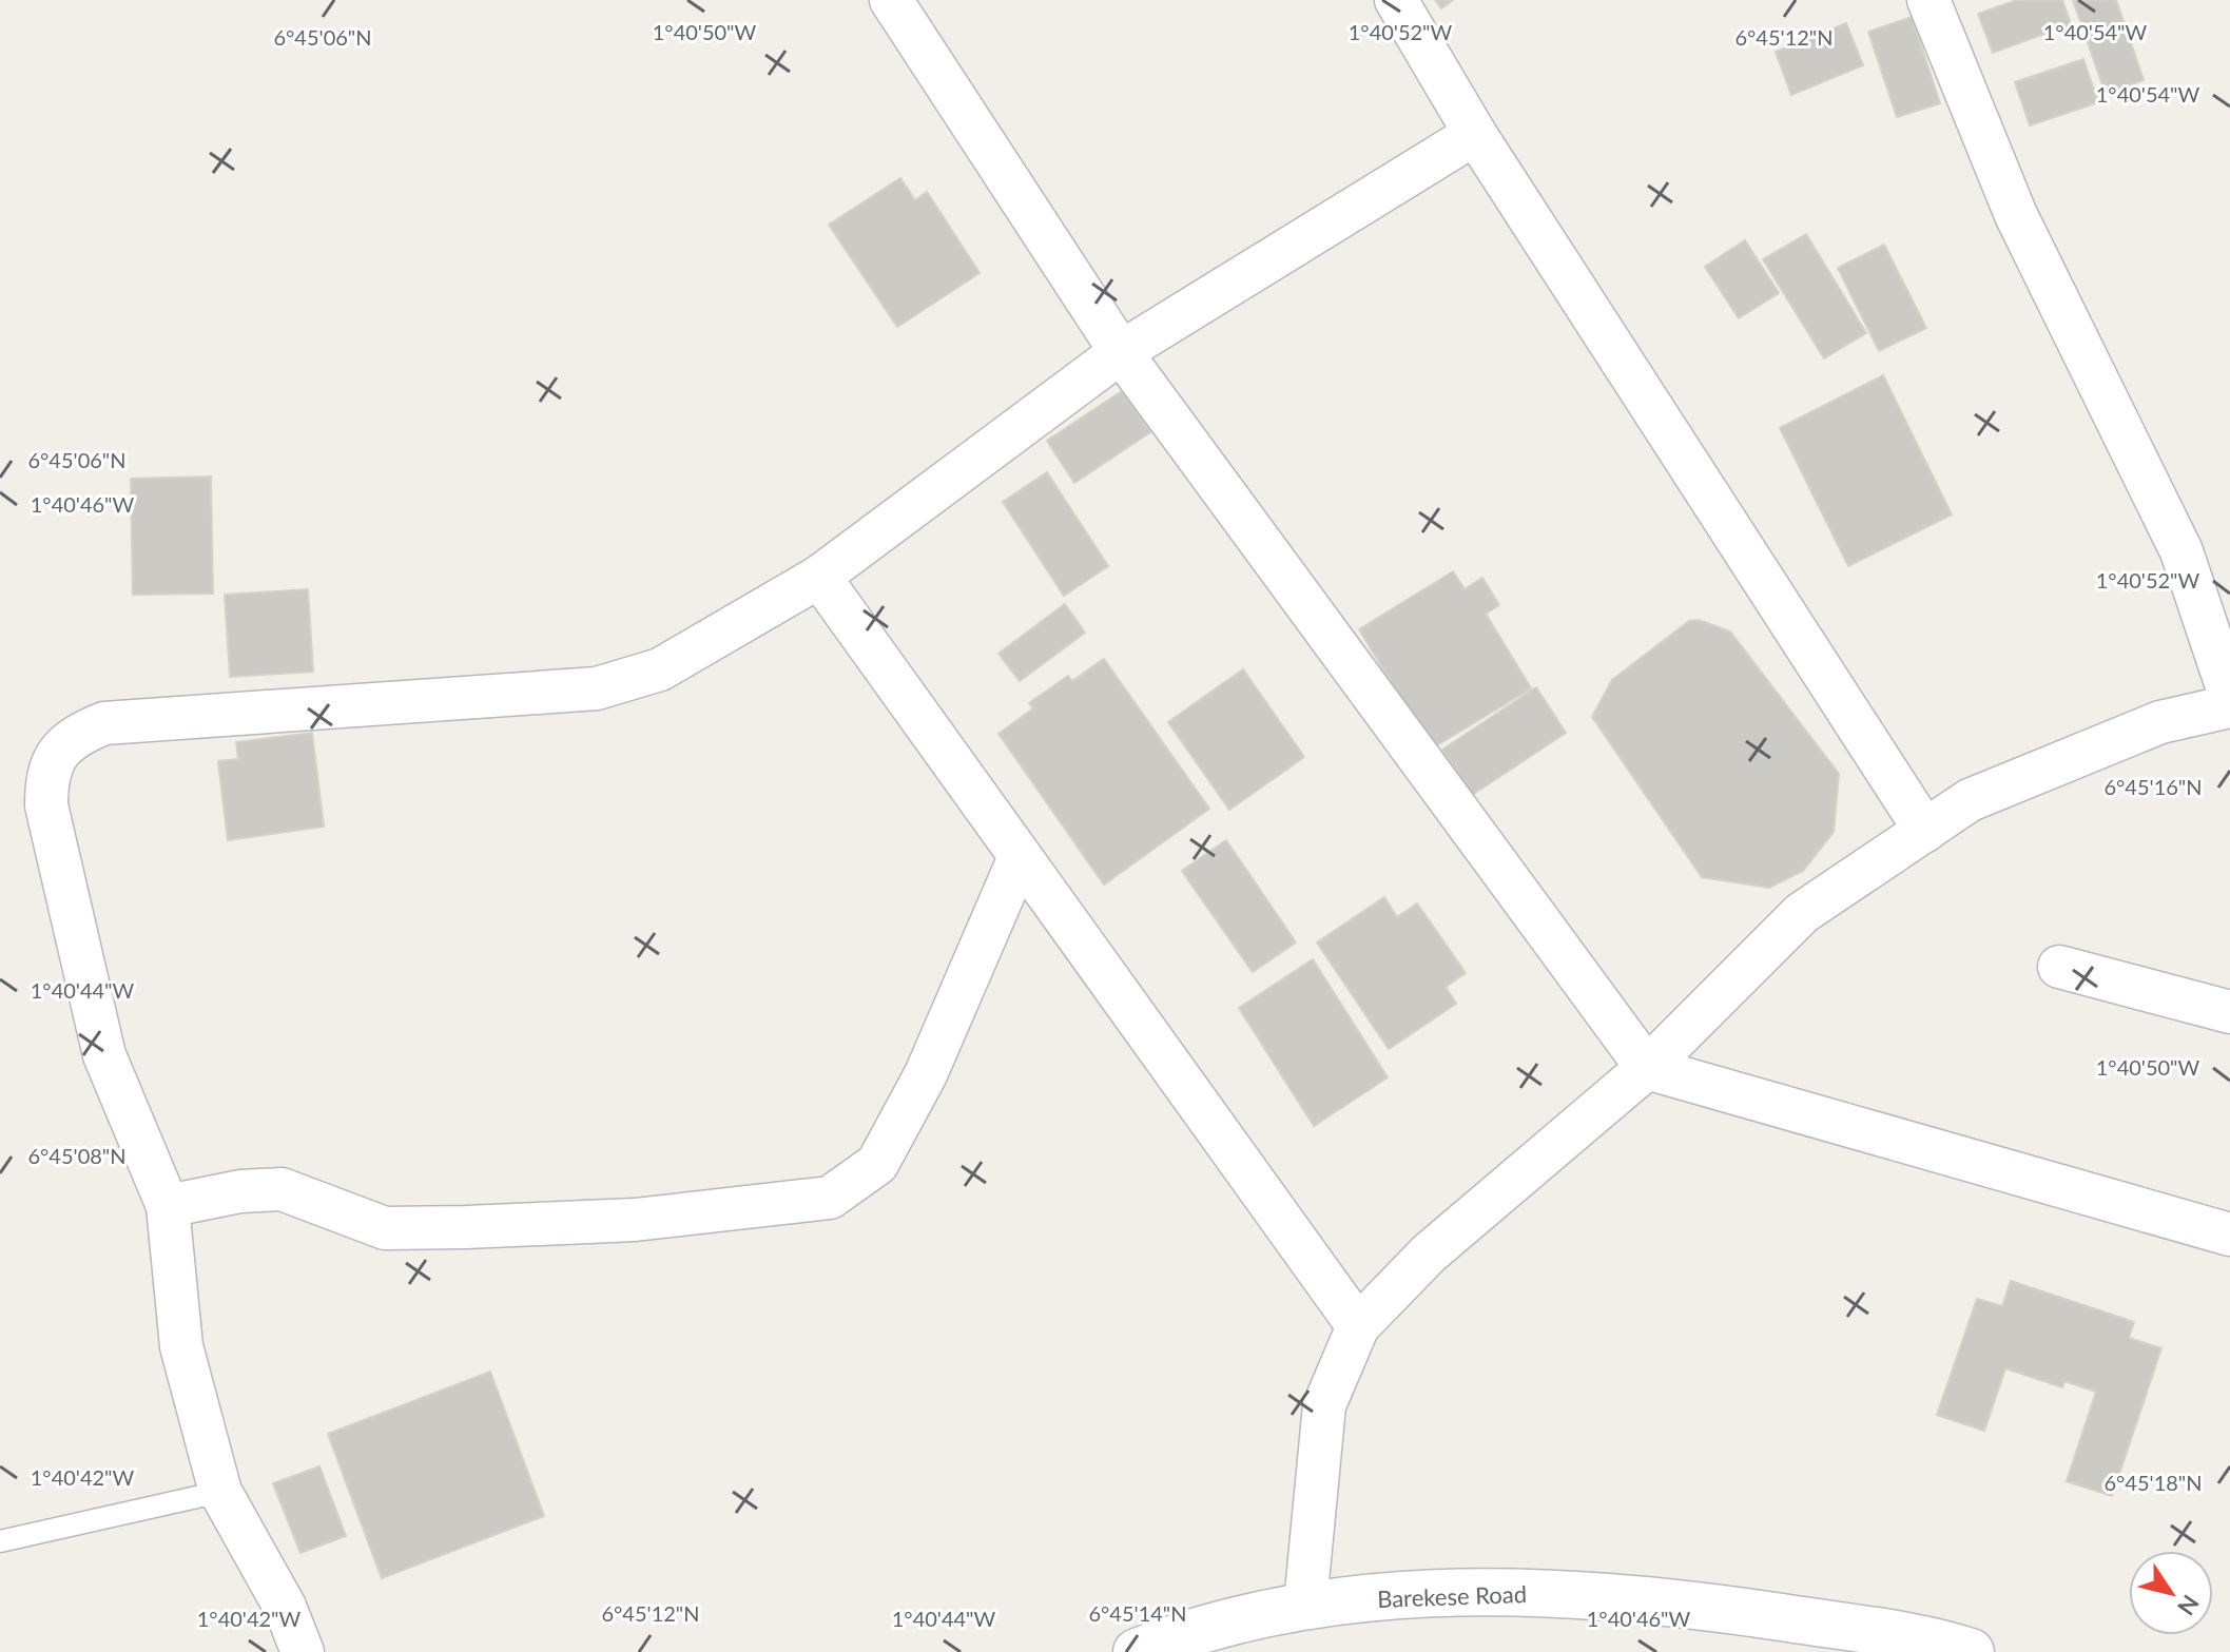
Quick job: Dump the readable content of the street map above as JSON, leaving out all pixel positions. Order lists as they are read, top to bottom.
{
  "streets": {
    "main road": ["Barekese Road"]
  },
  "north": "bottom right",
  "coordinates": [
    "1°40'50\"W",
    "1°40'52\"W",
    "1°40'54\"W",
    "6°45'06\"N",
    "6°45'12\"N",
    "1°40'46\"W",
    "6°45'16\"N",
    "1°40'44\"W",
    "6°45'08\"N",
    "1°40'42\"W",
    "6°45'18\"N",
    "6°45'14\"N"
  ]
}
